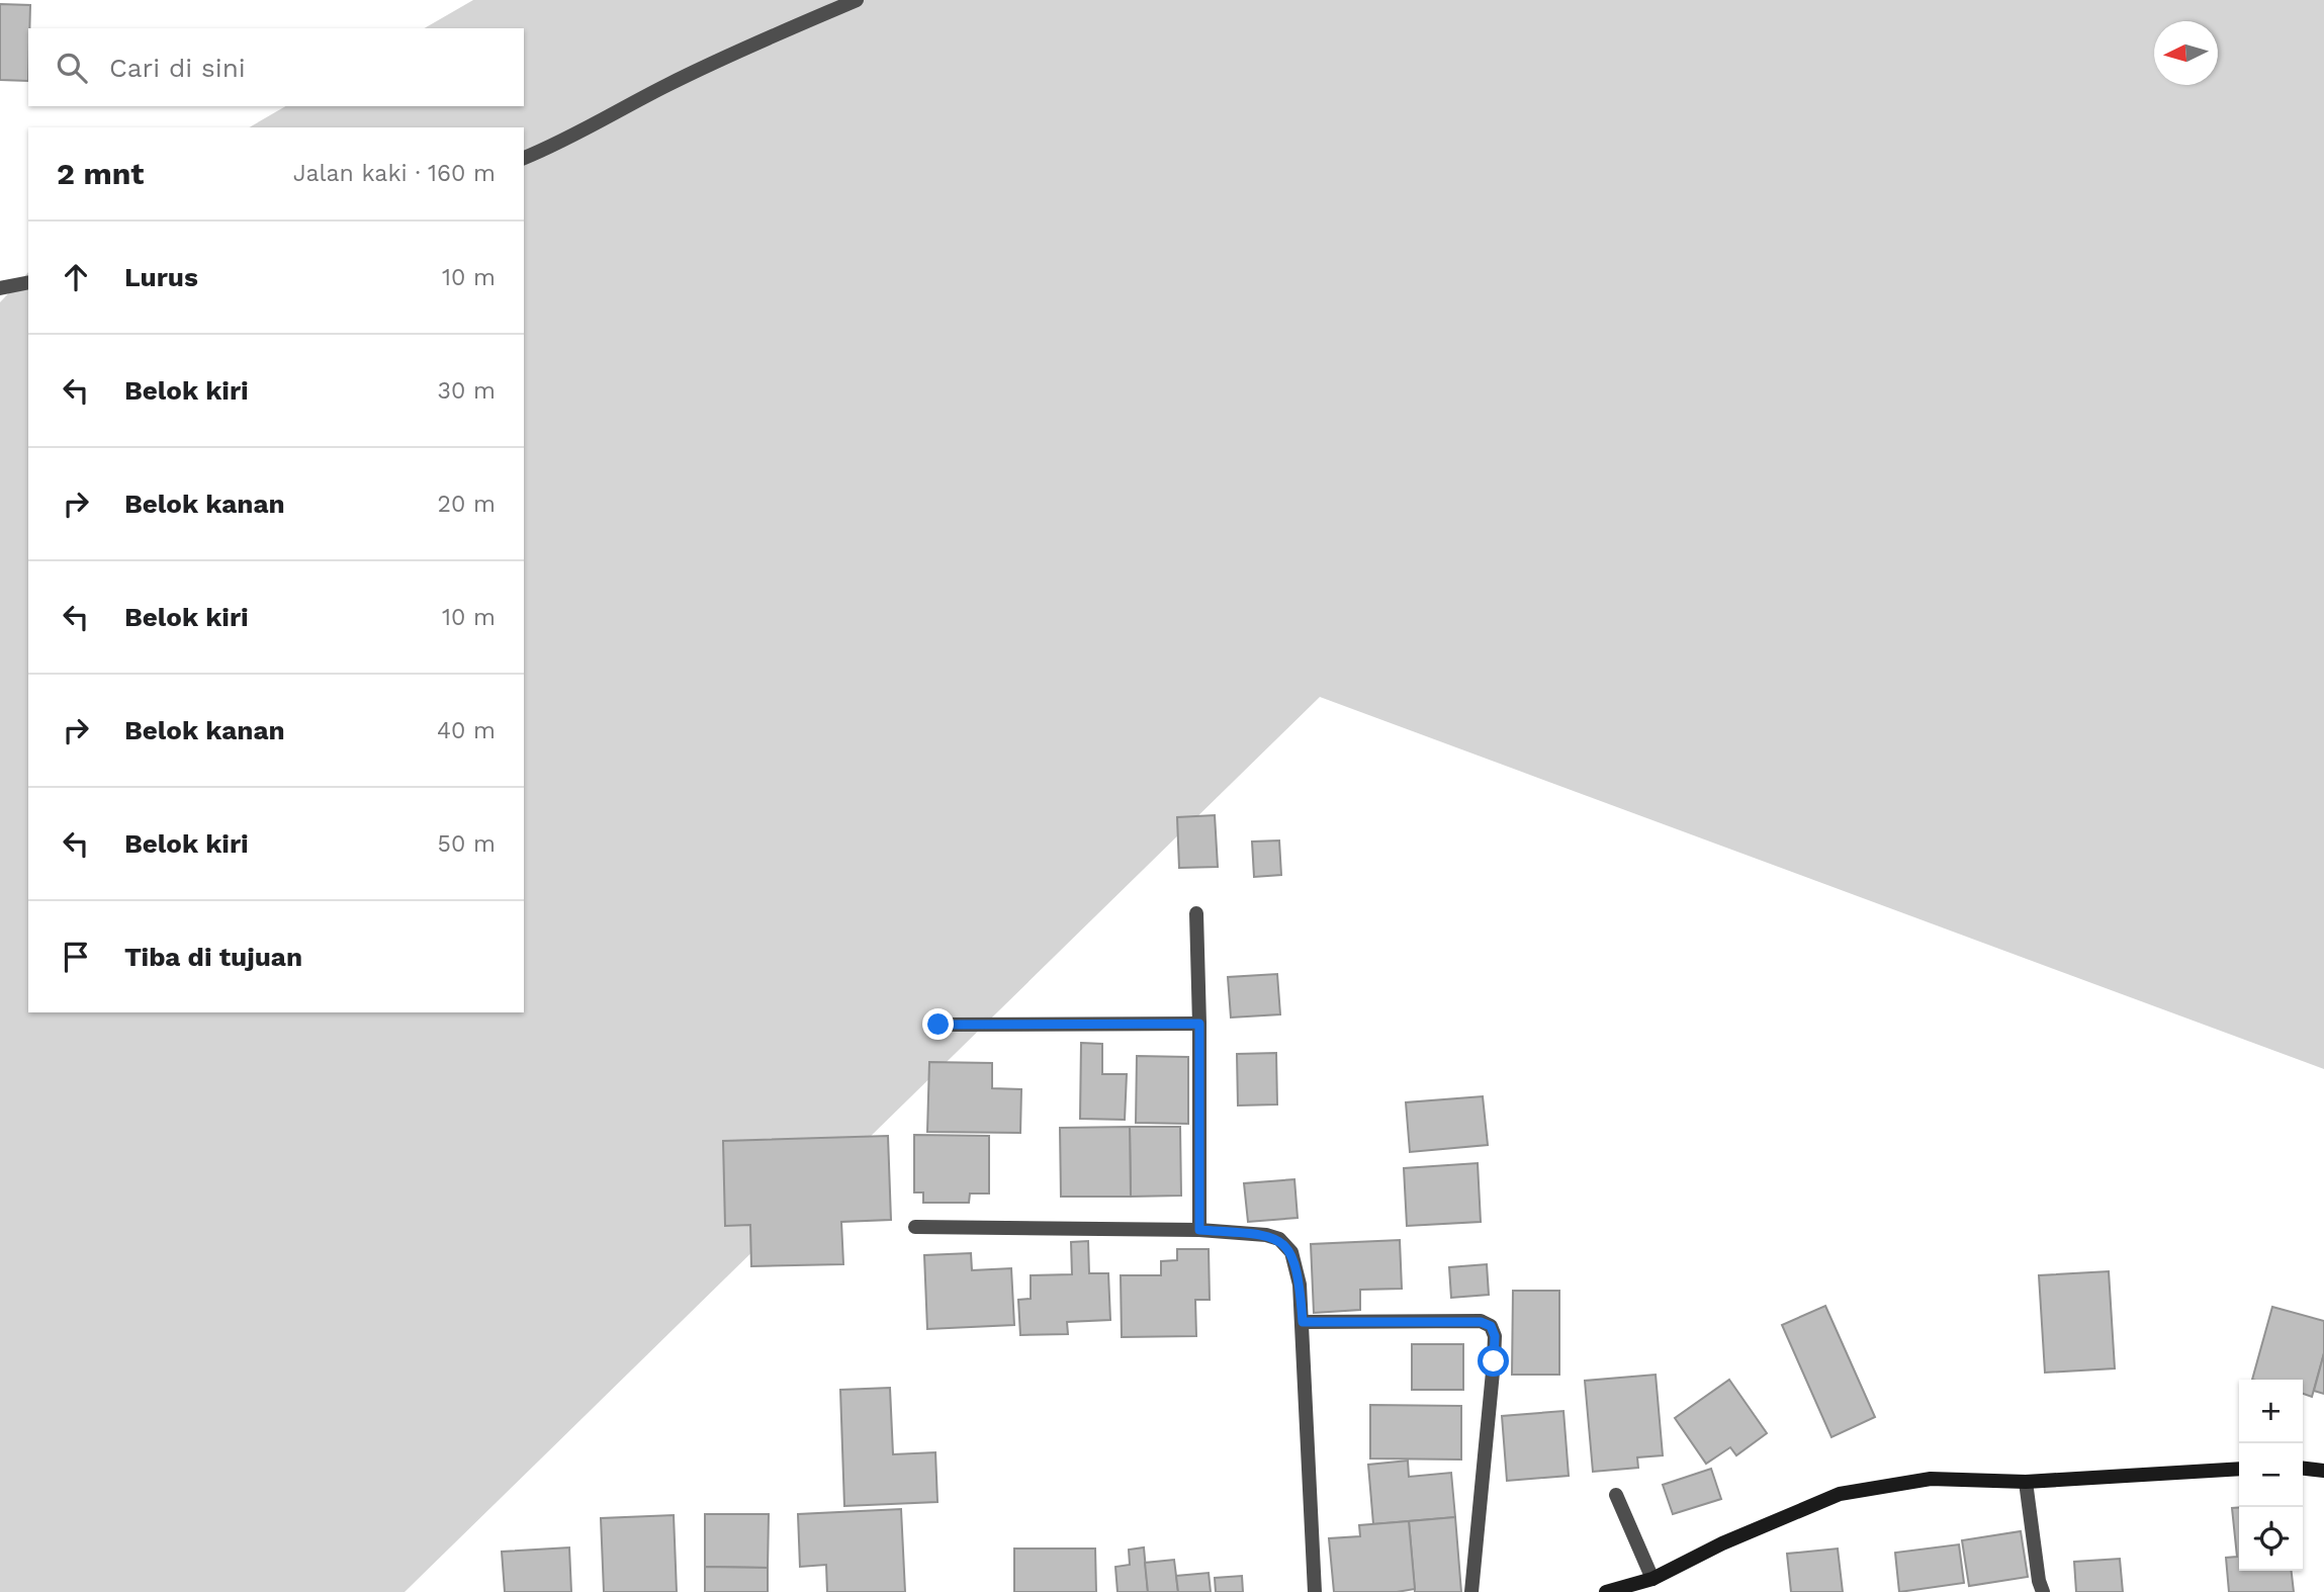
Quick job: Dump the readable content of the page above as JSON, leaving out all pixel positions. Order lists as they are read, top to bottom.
{
  "north": "left",
  "page": {
    "search": "Cari di sini",
    "heading": ["2 mnt", "Jalan kaki · 160 m"],
    "list": [
      ["Lurus", "10 m"],
      ["Belok kiri", "30 m"],
      ["Belok kanan", "20 m"],
      ["Belok kiri", "10 m"],
      ["Belok kanan", "40 m"],
      ["Belok kiri", "50 m"],
      "Tiba di tujuan"
    ],
    "map_buttons": ["+", "−"]
  }
}
